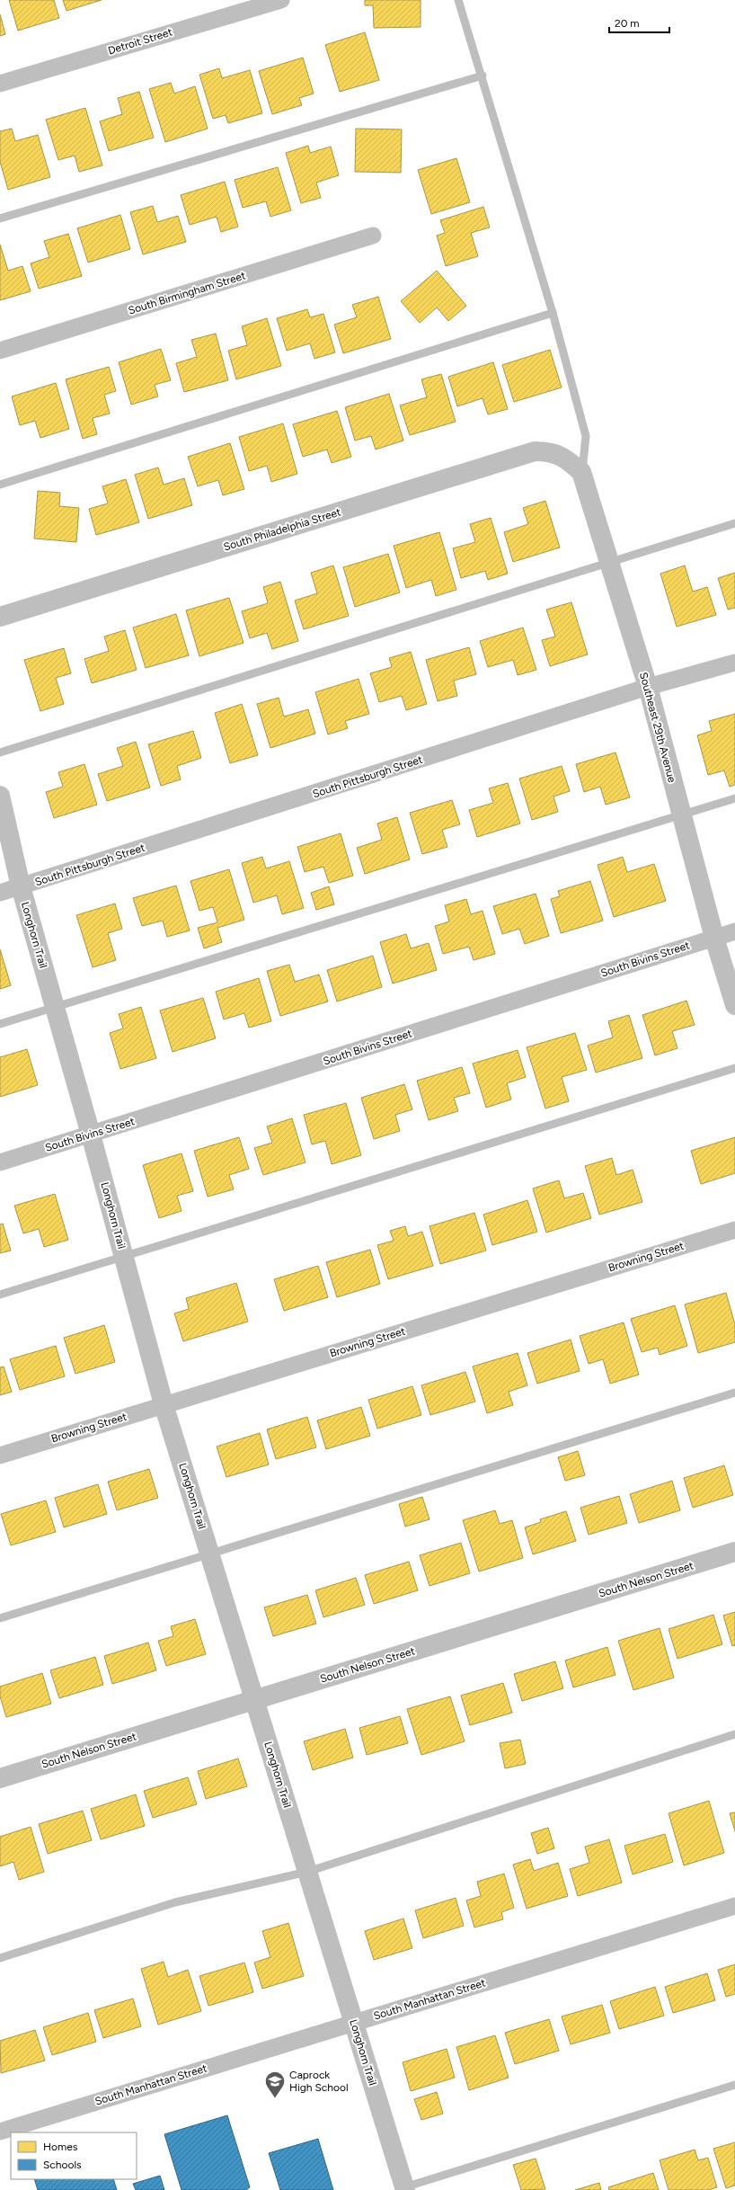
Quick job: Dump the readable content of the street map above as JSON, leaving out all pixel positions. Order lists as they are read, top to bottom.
{
  "streets": {
    "street": [
      "Detroit Street",
      "South Birmingham Street",
      "South Philadelphia Street",
      "Southeast 29th Avenue",
      "South Pittsburgh Street",
      "Longhorn Trail",
      "South Bivins Street",
      "Browning Street",
      "South Nelson Street",
      "South Manhattan Street"
    ]
  },
  "crossings": [
    ["South Philadelphia Street", "Southeast 29th Avenue"],
    ["Southeast 29th Avenue", "South Pittsburgh Street"],
    ["Southeast 29th Avenue", "South Bivins Street"],
    ["South Pittsburgh Street", "Longhorn Trail"],
    ["Longhorn Trail", "South Bivins Street"],
    ["Longhorn Trail", "Browning Street"],
    ["Longhorn Trail", "South Nelson Street"],
    ["Longhorn Trail", "South Manhattan Street"]
  ],
  "places": {
    "school or university": ["Caprock High School"]
  },
  "legend": ["Homes", "Schools"],
  "scale_bar": "20 m"
}
